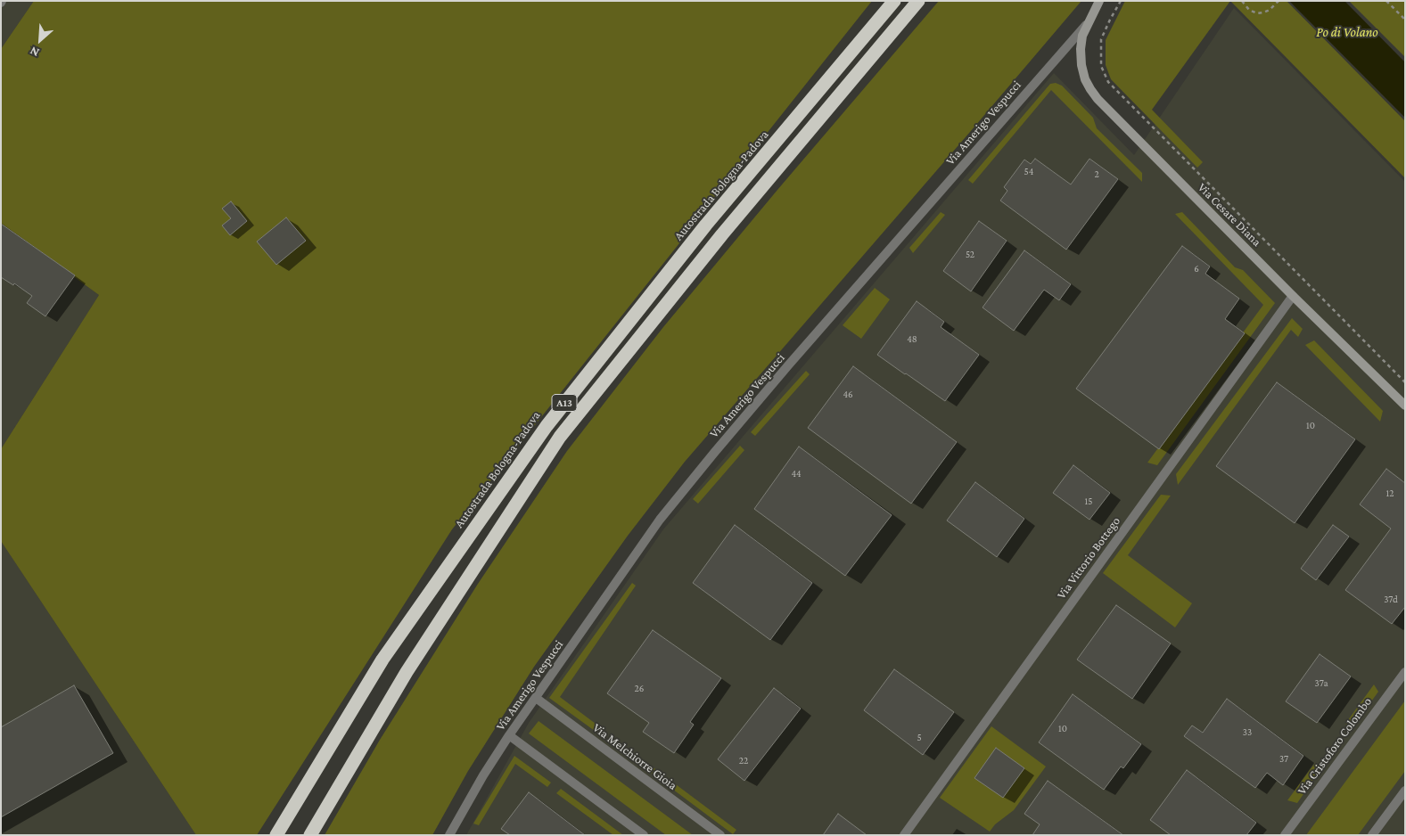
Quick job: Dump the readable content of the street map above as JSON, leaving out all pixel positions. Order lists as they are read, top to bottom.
{
  "streets": {
    "highway": ["Autostrada Bologna-Padova", "A13"],
    "main road": ["Via Amerigo Vespucci", "Via Cesare Diana"],
    "street": ["Via Vittorio Bottego", "Via Cristoforo Colombo", "Via Melchiorre Gioia"]
  },
  "crossings": [
    ["Via Amerigo Vespucci", "Via Cesare Diana"],
    ["Via Amerigo Vespucci", "Via Melchiorre Gioia"],
    ["Via Cesare Diana", "Via Vittorio Bottego"]
  ],
  "water": ["Po di Volano"],
  "house_numbers": [
    "54",
    "2",
    "52",
    "6",
    "48",
    "46",
    "10",
    "44",
    "12",
    "15",
    "37d",
    "37a",
    "26",
    "10",
    "33",
    "5",
    "37",
    "22"
  ],
  "north": "bottom left"
}
